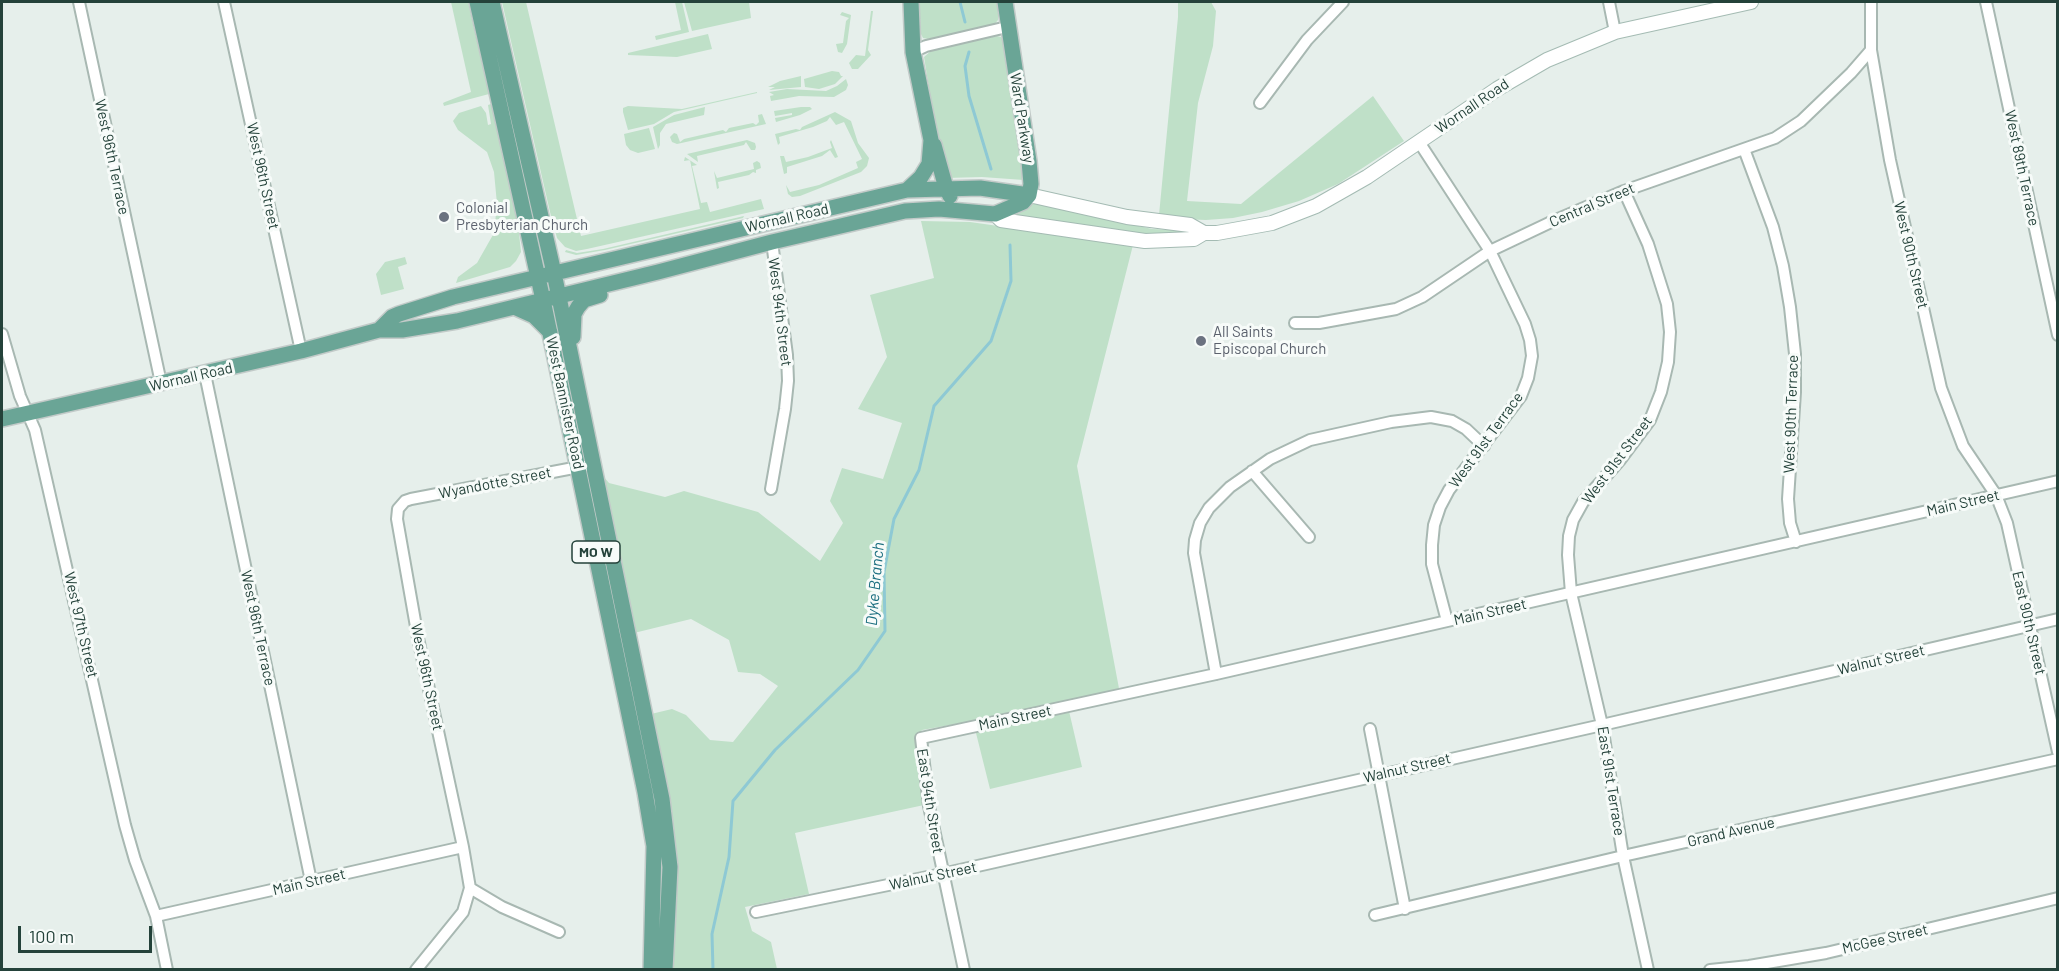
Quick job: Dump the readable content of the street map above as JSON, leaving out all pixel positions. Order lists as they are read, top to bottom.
{
  "streets": {
    "main road": [
      "Wornall Road",
      "Ward Parkway",
      "West Bannister Road",
      "MO W"
    ],
    "street": [
      "West 96th Terrace",
      "West 89th Terrace",
      "West 96th Street",
      "Central Street",
      "West 90th Street",
      "West 94th Street",
      "West 90th Terrace",
      "West 91st Terrace",
      "West 91st Street",
      "Wyandotte Street",
      "Main Street",
      "East 90th Street",
      "West 97th Street",
      "Walnut Street",
      "East 91st Terrace",
      "East 94th Street",
      "Grand Avenue",
      "McGee Street"
    ]
  },
  "crossings": [
    ["Wornall Road", "Ward Parkway"],
    ["Wornall Road", "West 96th Terrace"],
    ["Wornall Road", "West 96th Street"],
    ["Wornall Road", "West 94th Street"],
    ["Wornall Road", "West Bannister Road"],
    ["Wornall Road", "West 91st Terrace"],
    ["Wornall Road", "West 97th Street"],
    ["West 96th Terrace", "Main Street"],
    ["West 96th Street", "Wyandotte Street"],
    ["West 96th Street", "Main Street"],
    ["Central Street", "West 90th Street"],
    ["Central Street", "West 90th Terrace"],
    ["Central Street", "West 91st Terrace"],
    ["Central Street", "West 91st Street"],
    ["West 90th Street", "Main Street"],
    ["West 90th Street", "East 90th Street"],
    ["West Bannister Road", "Wyandotte Street"],
    ["West 90th Terrace", "Main Street"],
    ["West 91st Terrace", "Main Street"],
    ["West 91st Street", "Main Street"],
    ["West 91st Street", "East 91st Terrace"],
    ["Main Street", "East 90th Street"],
    ["Main Street", "West 97th Street"],
    ["Main Street", "East 91st Terrace"],
    ["Main Street", "East 94th Street"],
    ["East 90th Street", "Walnut Street"],
    ["Walnut Street", "East 91st Terrace"],
    ["Walnut Street", "East 94th Street"],
    ["East 91st Terrace", "Grand Avenue"]
  ],
  "water": ["Dyke Branch"],
  "places": ["Colonial Presbyterian Church", "All Saints Episcopal Church"],
  "scale_bar": "100 m"
}
